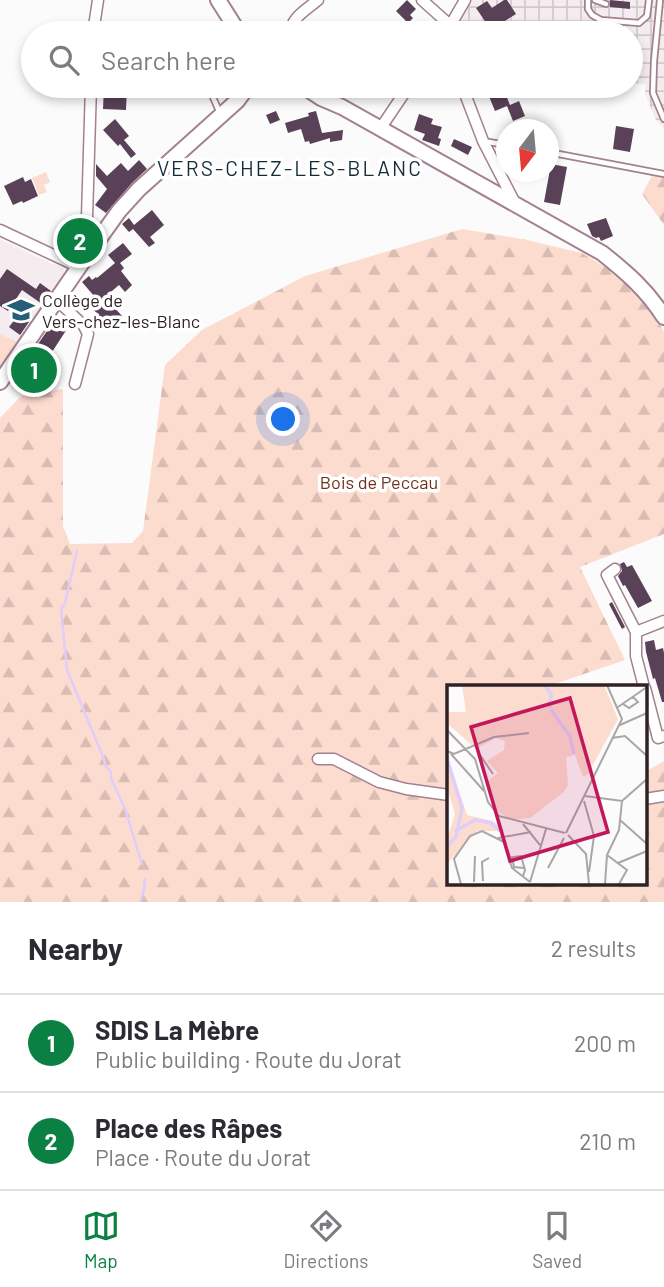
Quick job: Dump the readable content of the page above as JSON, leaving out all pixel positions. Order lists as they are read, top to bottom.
{
  "districts": ["VERS-CHEZ-LES-BLANC"],
  "parks": ["Bois de Peccau"],
  "places": {
    "school or university": ["Collège de Vers-chez-les-Blanc"]
  },
  "north": "bottom",
  "page": {
    "search": "Search here",
    "pins": ["2", "1"],
    "heading": ["Nearby", "2 results"],
    "list": [
      {
        "mark": "1",
        "name": "SDIS La Mèbre",
        "note": "Public building · Route du Jorat",
        "value": "200 m"
      },
      {
        "mark": "2",
        "name": "Place des Râpes",
        "note": "Place · Route du Jorat",
        "value": "210 m"
      }
    ],
    "nav": ["Map", "Directions", "Saved"]
  }
}
